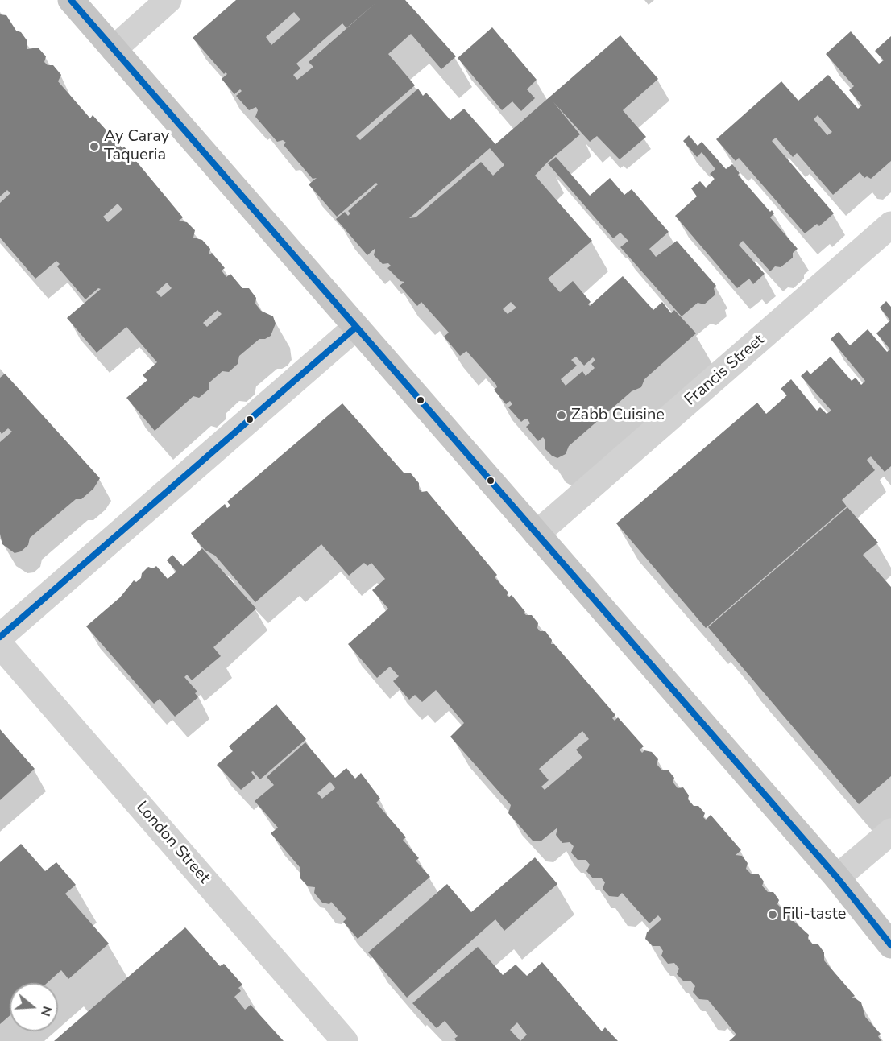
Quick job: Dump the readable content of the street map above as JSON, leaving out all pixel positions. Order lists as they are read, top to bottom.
{
  "streets": {
    "street": ["Francis Street", "London Street"]
  },
  "places": ["Ay Caray Taqueria", "Zabb Cuisine", "Fili-taste"],
  "north": "right"
}
